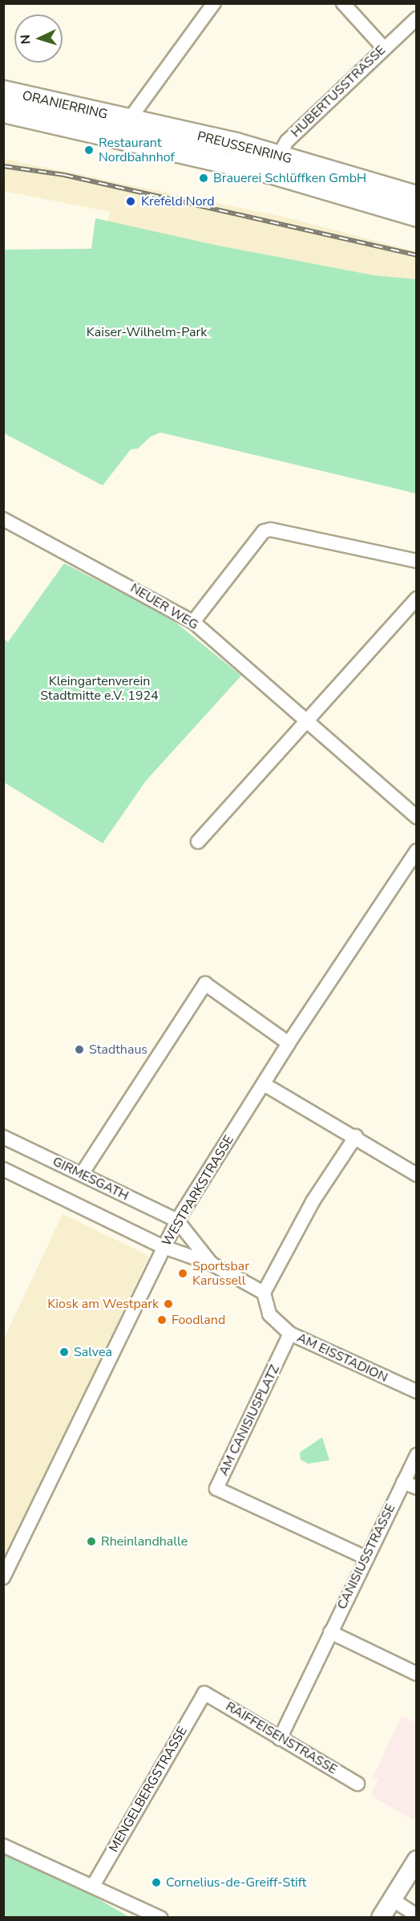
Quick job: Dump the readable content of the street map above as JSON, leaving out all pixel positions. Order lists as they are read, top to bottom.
{
  "streets": {
    "main road": ["ORANIERRING", "PREUSSENRING"],
    "street": [
      "HUBERTUSSTRASSE",
      "NEUER WEG",
      "GIRMESGATH",
      "WESTPARKSTRASSE",
      "AM EISSTADION",
      "AM CANISIUSPLATZ",
      "CANISIUSSTRASSE",
      "RAIFFEISENSTRASSE",
      "MENGELBERGSTRASSE"
    ]
  },
  "crossings": [
    ["HUBERTUSSTRASSE", "PREUSSENRING"],
    ["ORANIERRING", "PREUSSENRING"],
    ["GIRMESGATH", "WESTPARKSTRASSE"],
    ["AM EISSTADION", "AM CANISIUSPLATZ"],
    ["AM CANISIUSPLATZ", "CANISIUSSTRASSE"],
    ["CANISIUSSTRASSE", "RAIFFEISENSTRASSE"],
    ["RAIFFEISENSTRASSE", "MENGELBERGSTRASSE"]
  ],
  "parks": ["Kaiser-Wilhelm-Park", "Kleingartenverein Stadtmitte e.V. 1924"],
  "places": [
    "Restaurant Nordbahnhof",
    "Brauerei Schlüffken GmbH",
    "Krefeld Nord",
    "Stadthaus",
    "Sportsbar Karussell",
    "Kiosk am Westpark",
    "Foodland",
    "Salvea",
    "Rheinlandhalle",
    "Cornelius-de-Greiff-Stift"
  ],
  "north": "left"
}
